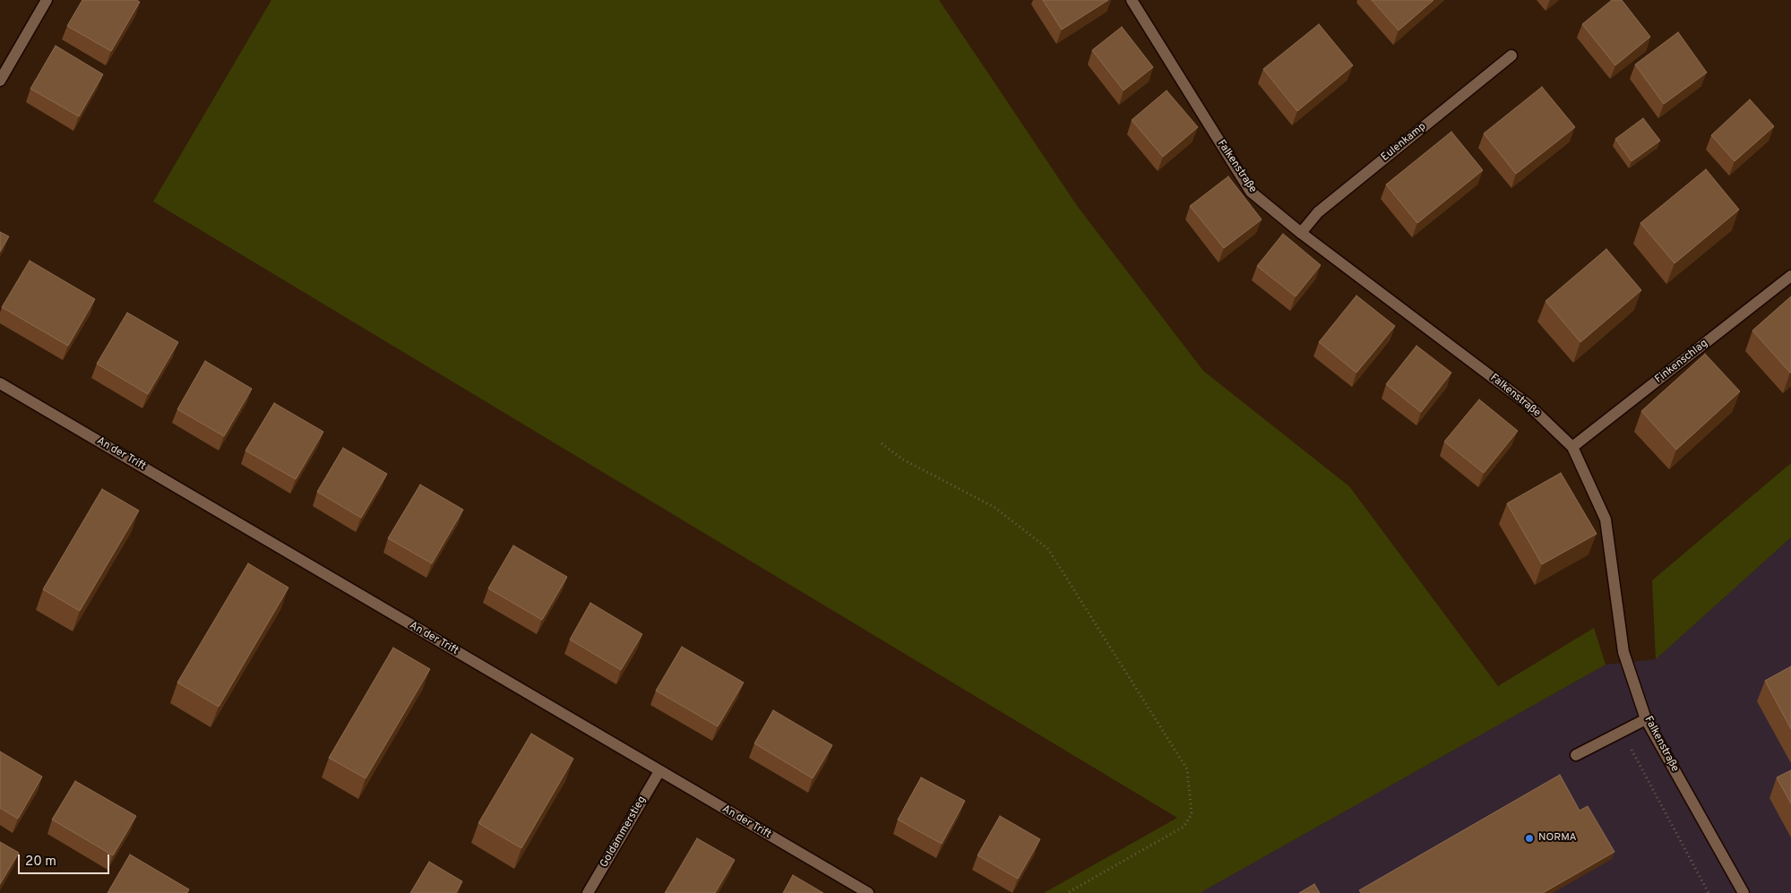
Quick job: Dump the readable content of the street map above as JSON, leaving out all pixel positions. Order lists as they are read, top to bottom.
{
  "streets": {
    "street": [
      "Eulenkamp",
      "Falkenstraße",
      "Finkenschlag",
      "An der Trift",
      "Goldammerstieg"
    ]
  },
  "crossings": [
    ["Eulenkamp", "Falkenstraße"],
    ["Falkenstraße", "Finkenschlag"],
    ["An der Trift", "Goldammerstieg"]
  ],
  "places": ["NORMA"],
  "scale_bar": "20 m"
}
